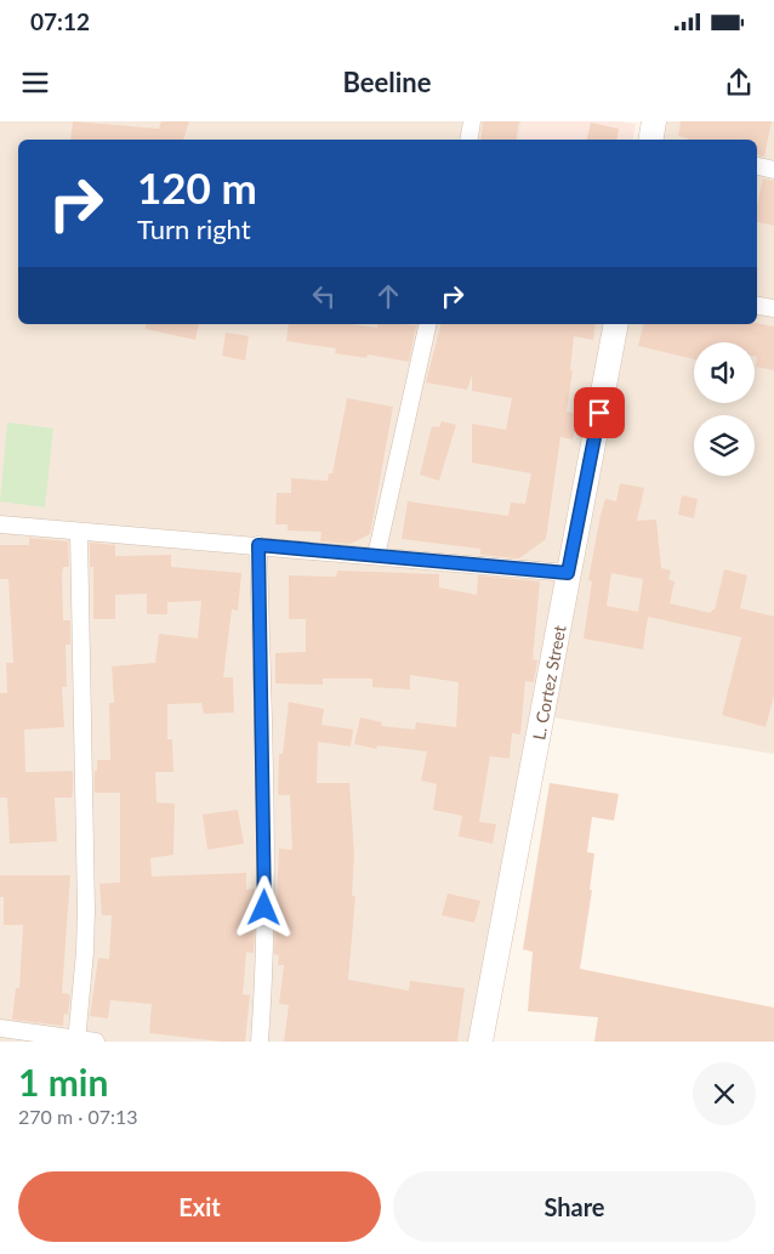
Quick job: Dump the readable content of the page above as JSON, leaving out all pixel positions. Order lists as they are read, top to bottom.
{
  "streets": {
    "main road": ["L. Cortez Street"]
  },
  "page": {
    "status": "07:12",
    "header": "Beeline",
    "turn": ["120 m", "Turn right"],
    "heading": ["1 min", "270 m · 07:13"],
    "buttons": ["Exit", "Share"]
  }
}
